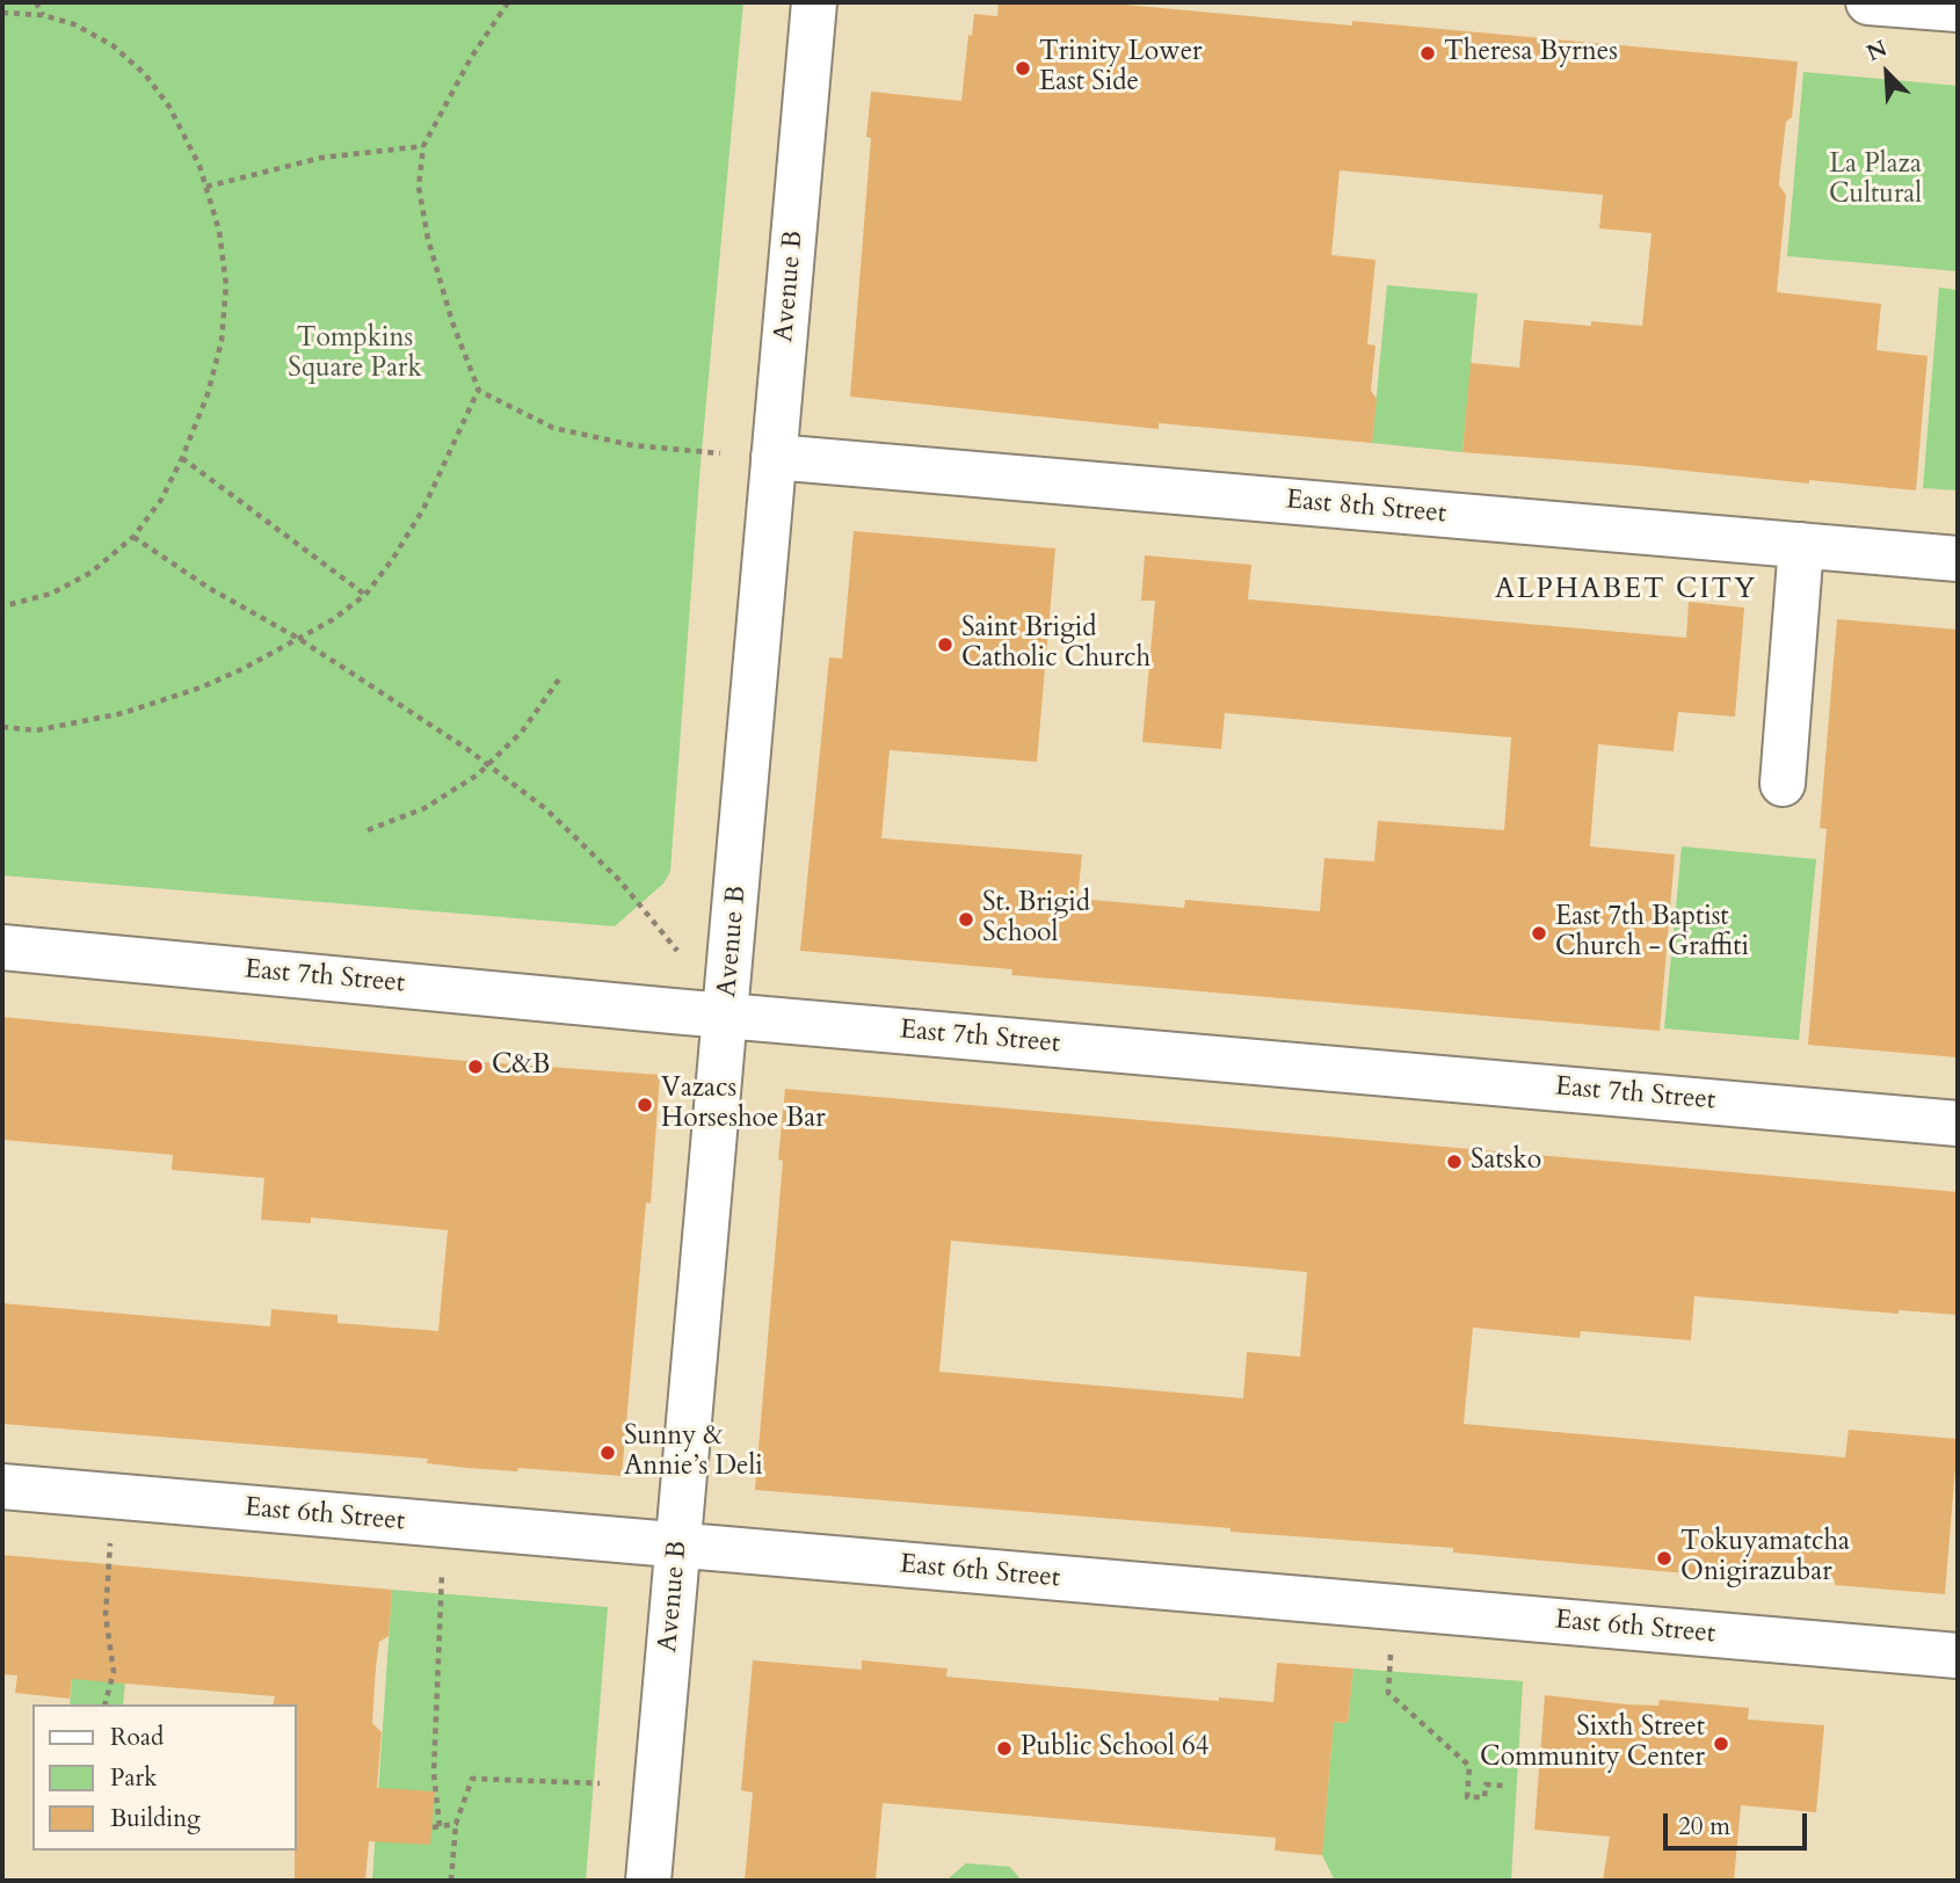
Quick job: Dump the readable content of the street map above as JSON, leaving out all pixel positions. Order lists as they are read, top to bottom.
{
  "streets": {
    "street": [
      "Avenue B",
      "East 8th Street",
      "East 7th Street",
      "East 6th Street"
    ]
  },
  "crossings": [
    ["Avenue B", "East 8th Street"],
    ["Avenue B", "East 7th Street"],
    ["Avenue B", "East 6th Street"]
  ],
  "districts": ["ALPHABET CITY"],
  "parks": ["La Plaza Cultural", "Tompkins Square Park"],
  "places": [
    "Theresa Byrnes",
    "Trinity Lower East Side",
    "Saint Brigid Catholic Church",
    "St. Brigid School",
    "East 7th Baptist Church - Graffiti",
    "C&B",
    "Vazacs Horseshoe Bar",
    "Satsko",
    "Sunny & Annie’s Deli",
    "Tokuyamatcha Onigirazubar",
    "Sixth Street Community Center",
    "Public School 64"
  ],
  "legend": ["Road", "Park", "Building"],
  "scale_bar": "20 m",
  "north": "top left"
}
